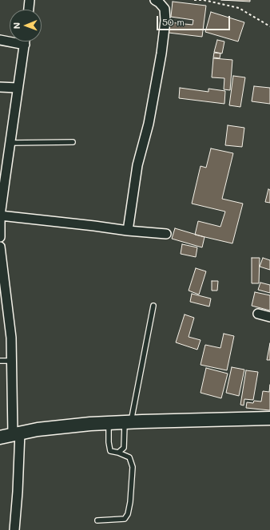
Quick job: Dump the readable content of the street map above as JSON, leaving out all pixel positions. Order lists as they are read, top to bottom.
{
  "scale_bar": "50 m",
  "north": "left"
}
